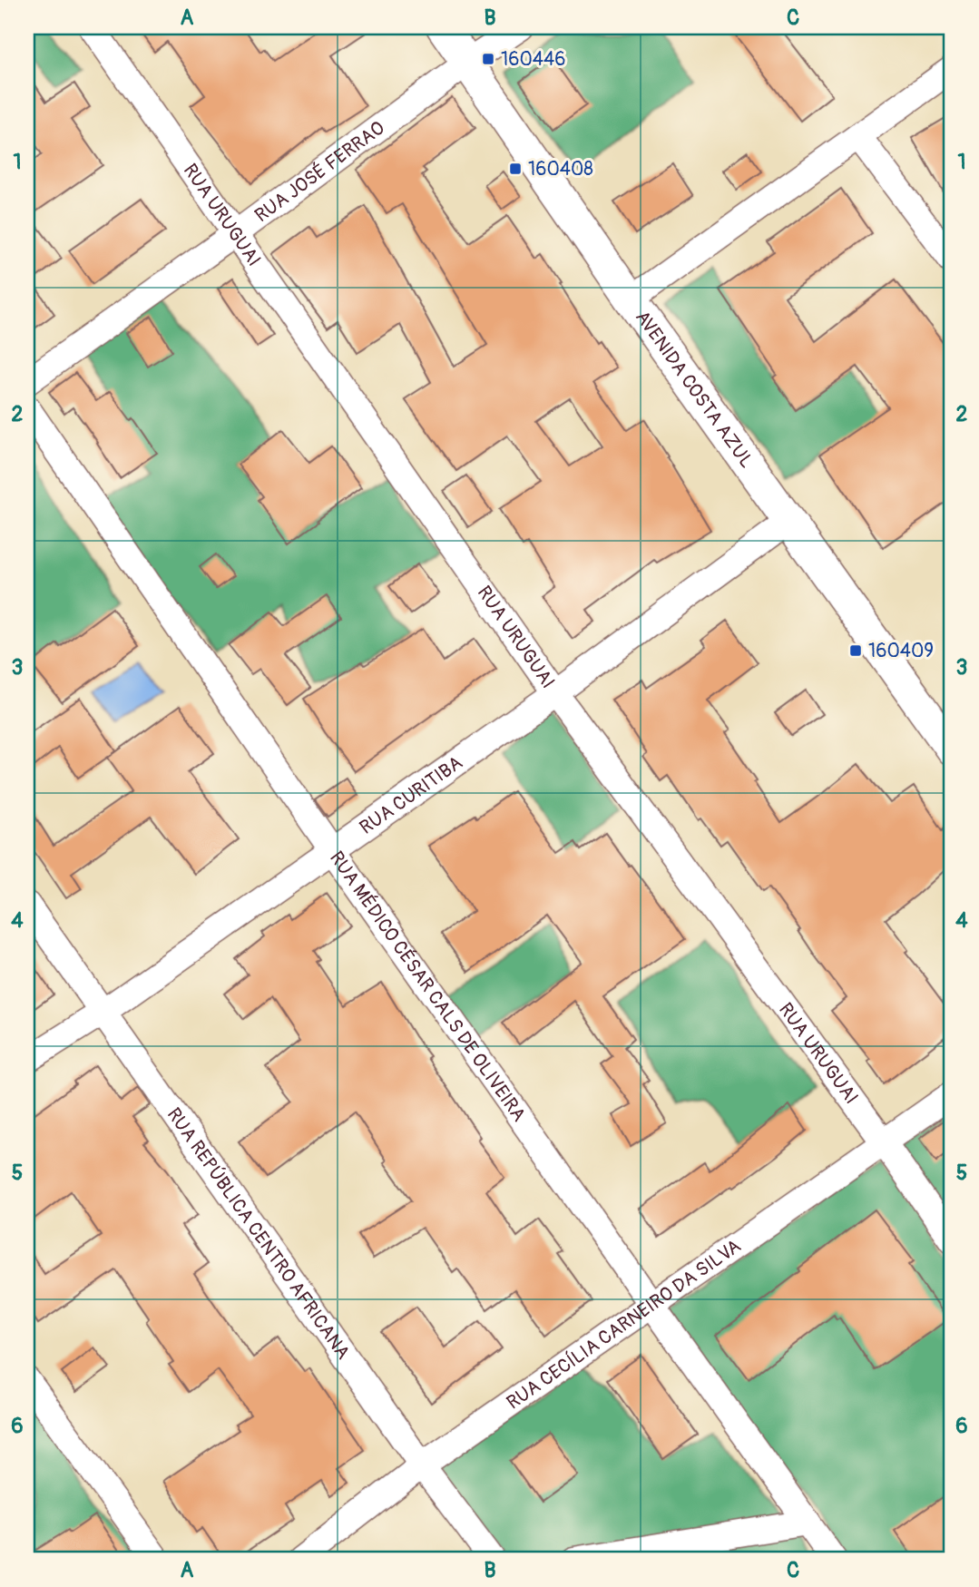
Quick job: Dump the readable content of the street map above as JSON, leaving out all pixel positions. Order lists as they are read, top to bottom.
{
  "streets": {
    "street": [
      "RUA JOSÉ FERRAO",
      "RUA URUGUAI",
      "AVENIDA COSTA AZUL",
      "RUA CURITIBA",
      "RUA MÉDICO CÉSAR CALS DE OLIVEIRA",
      "RUA REPÚBLICA CENTRO AFRICANA",
      "RUA CECÍLIA CARNEIRO DA SILVA"
    ]
  },
  "crossings": [
    ["RUA JOSÉ FERRAO", "RUA URUGUAI"],
    ["RUA JOSÉ FERRAO", "AVENIDA COSTA AZUL"],
    ["RUA URUGUAI", "RUA CURITIBA"],
    ["RUA URUGUAI", "RUA CECÍLIA CARNEIRO DA SILVA"],
    ["AVENIDA COSTA AZUL", "RUA CURITIBA"],
    ["RUA CURITIBA", "RUA MÉDICO CÉSAR CALS DE OLIVEIRA"],
    ["RUA CURITIBA", "RUA REPÚBLICA CENTRO AFRICANA"],
    ["RUA MÉDICO CÉSAR CALS DE OLIVEIRA", "RUA CECÍLIA CARNEIRO DA SILVA"],
    ["RUA REPÚBLICA CENTRO AFRICANA", "RUA CECÍLIA CARNEIRO DA SILVA"]
  ],
  "places": {
    "transit": ["160446", "160408", "160409"]
  },
  "grid": {
    "columns": ["A", "B", "C"],
    "rows": [
      "1",
      "2",
      "3",
      "4",
      "5",
      "6"
    ]
  }
}
